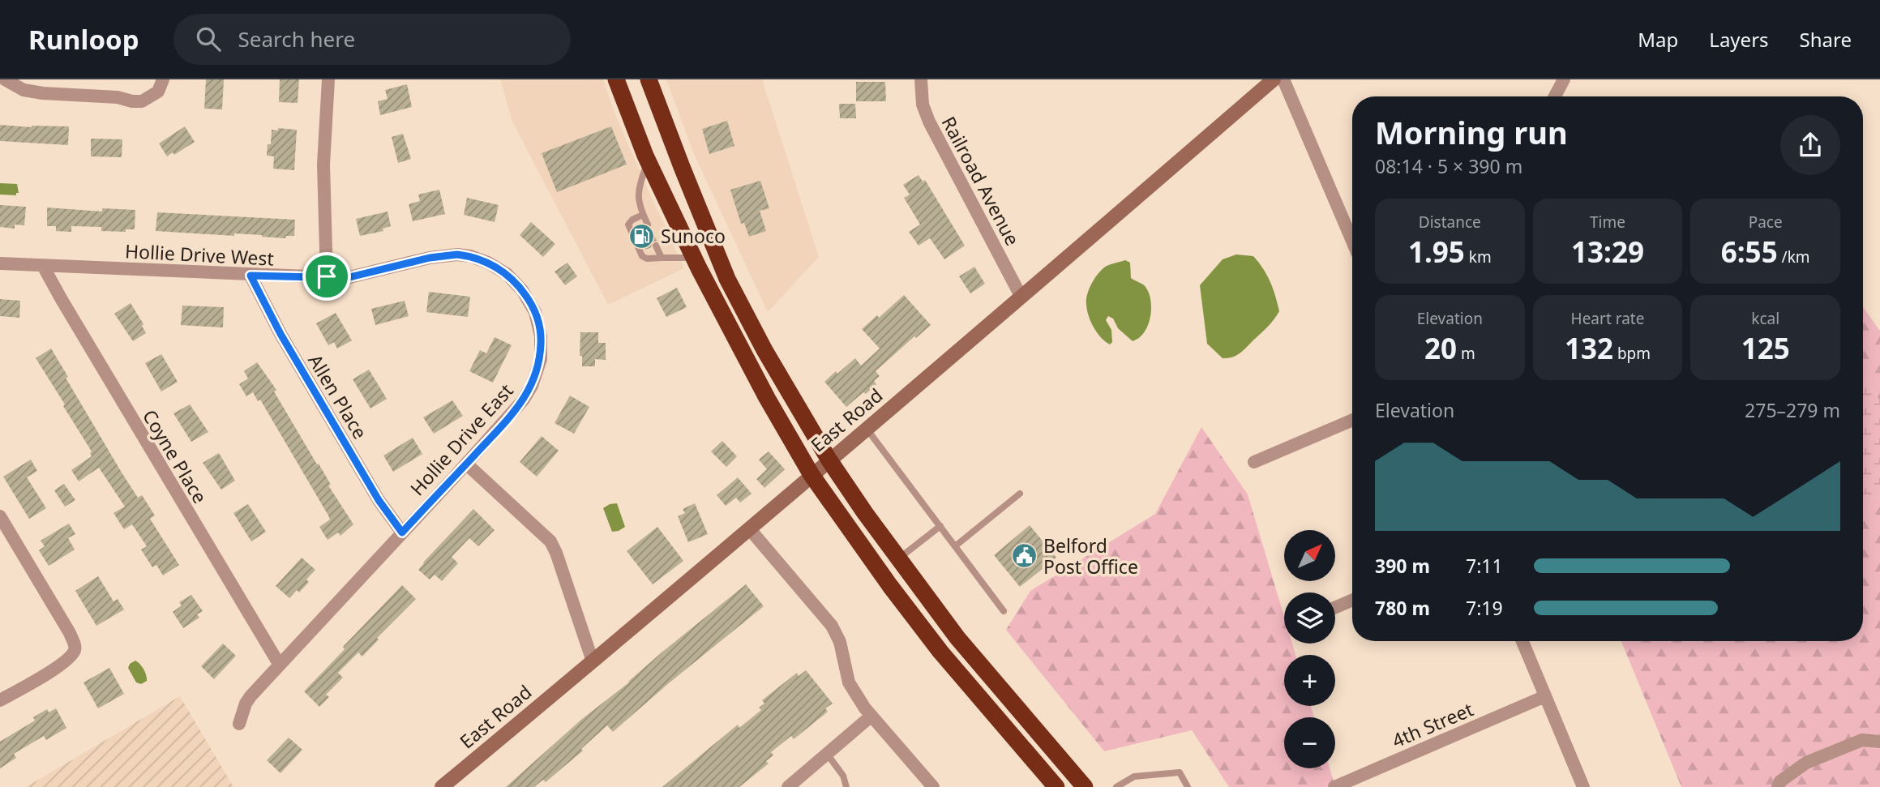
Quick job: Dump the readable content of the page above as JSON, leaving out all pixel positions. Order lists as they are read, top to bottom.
{
  "streets": {
    "street": [
      "Railroad Avenue",
      "Hollie Drive West",
      "Allen Place",
      "East Road",
      "Hollie Drive East",
      "Coyne Place",
      "4th Street"
    ]
  },
  "crossings": [
    ["Railroad Avenue", "East Road"],
    ["Hollie Drive West", "Allen Place"],
    ["Hollie Drive West", "Hollie Drive East"],
    ["Hollie Drive West", "Coyne Place"],
    ["Allen Place", "Hollie Drive East"],
    ["Hollie Drive East", "Coyne Place"]
  ],
  "places": {
    "fuel station": ["Sunoco"],
    "public building": ["Belford Post Office"]
  },
  "north": "top right",
  "page": {
    "header": "Runloop",
    "search": "Search here",
    "nav": ["Map", "Layers", "Share"],
    "heading": ["Morning run", "08:14 · 5 × 390 m"],
    "stats": [
      ["Distance", "1.95 km"],
      ["Time", "13:29"],
      ["Pace", "6:55 /km"],
      ["Elevation", "20 m"],
      ["Heart rate", "132 bpm"],
      ["kcal", "125"]
    ],
    "chart": ["Elevation", "275–279 m"],
    "map_buttons": ["+", "−"],
    "list": [
      {
        "name": "390 m",
        "note": "7:11"
      },
      {
        "name": "780 m",
        "note": "7:19"
      }
    ]
  }
}
